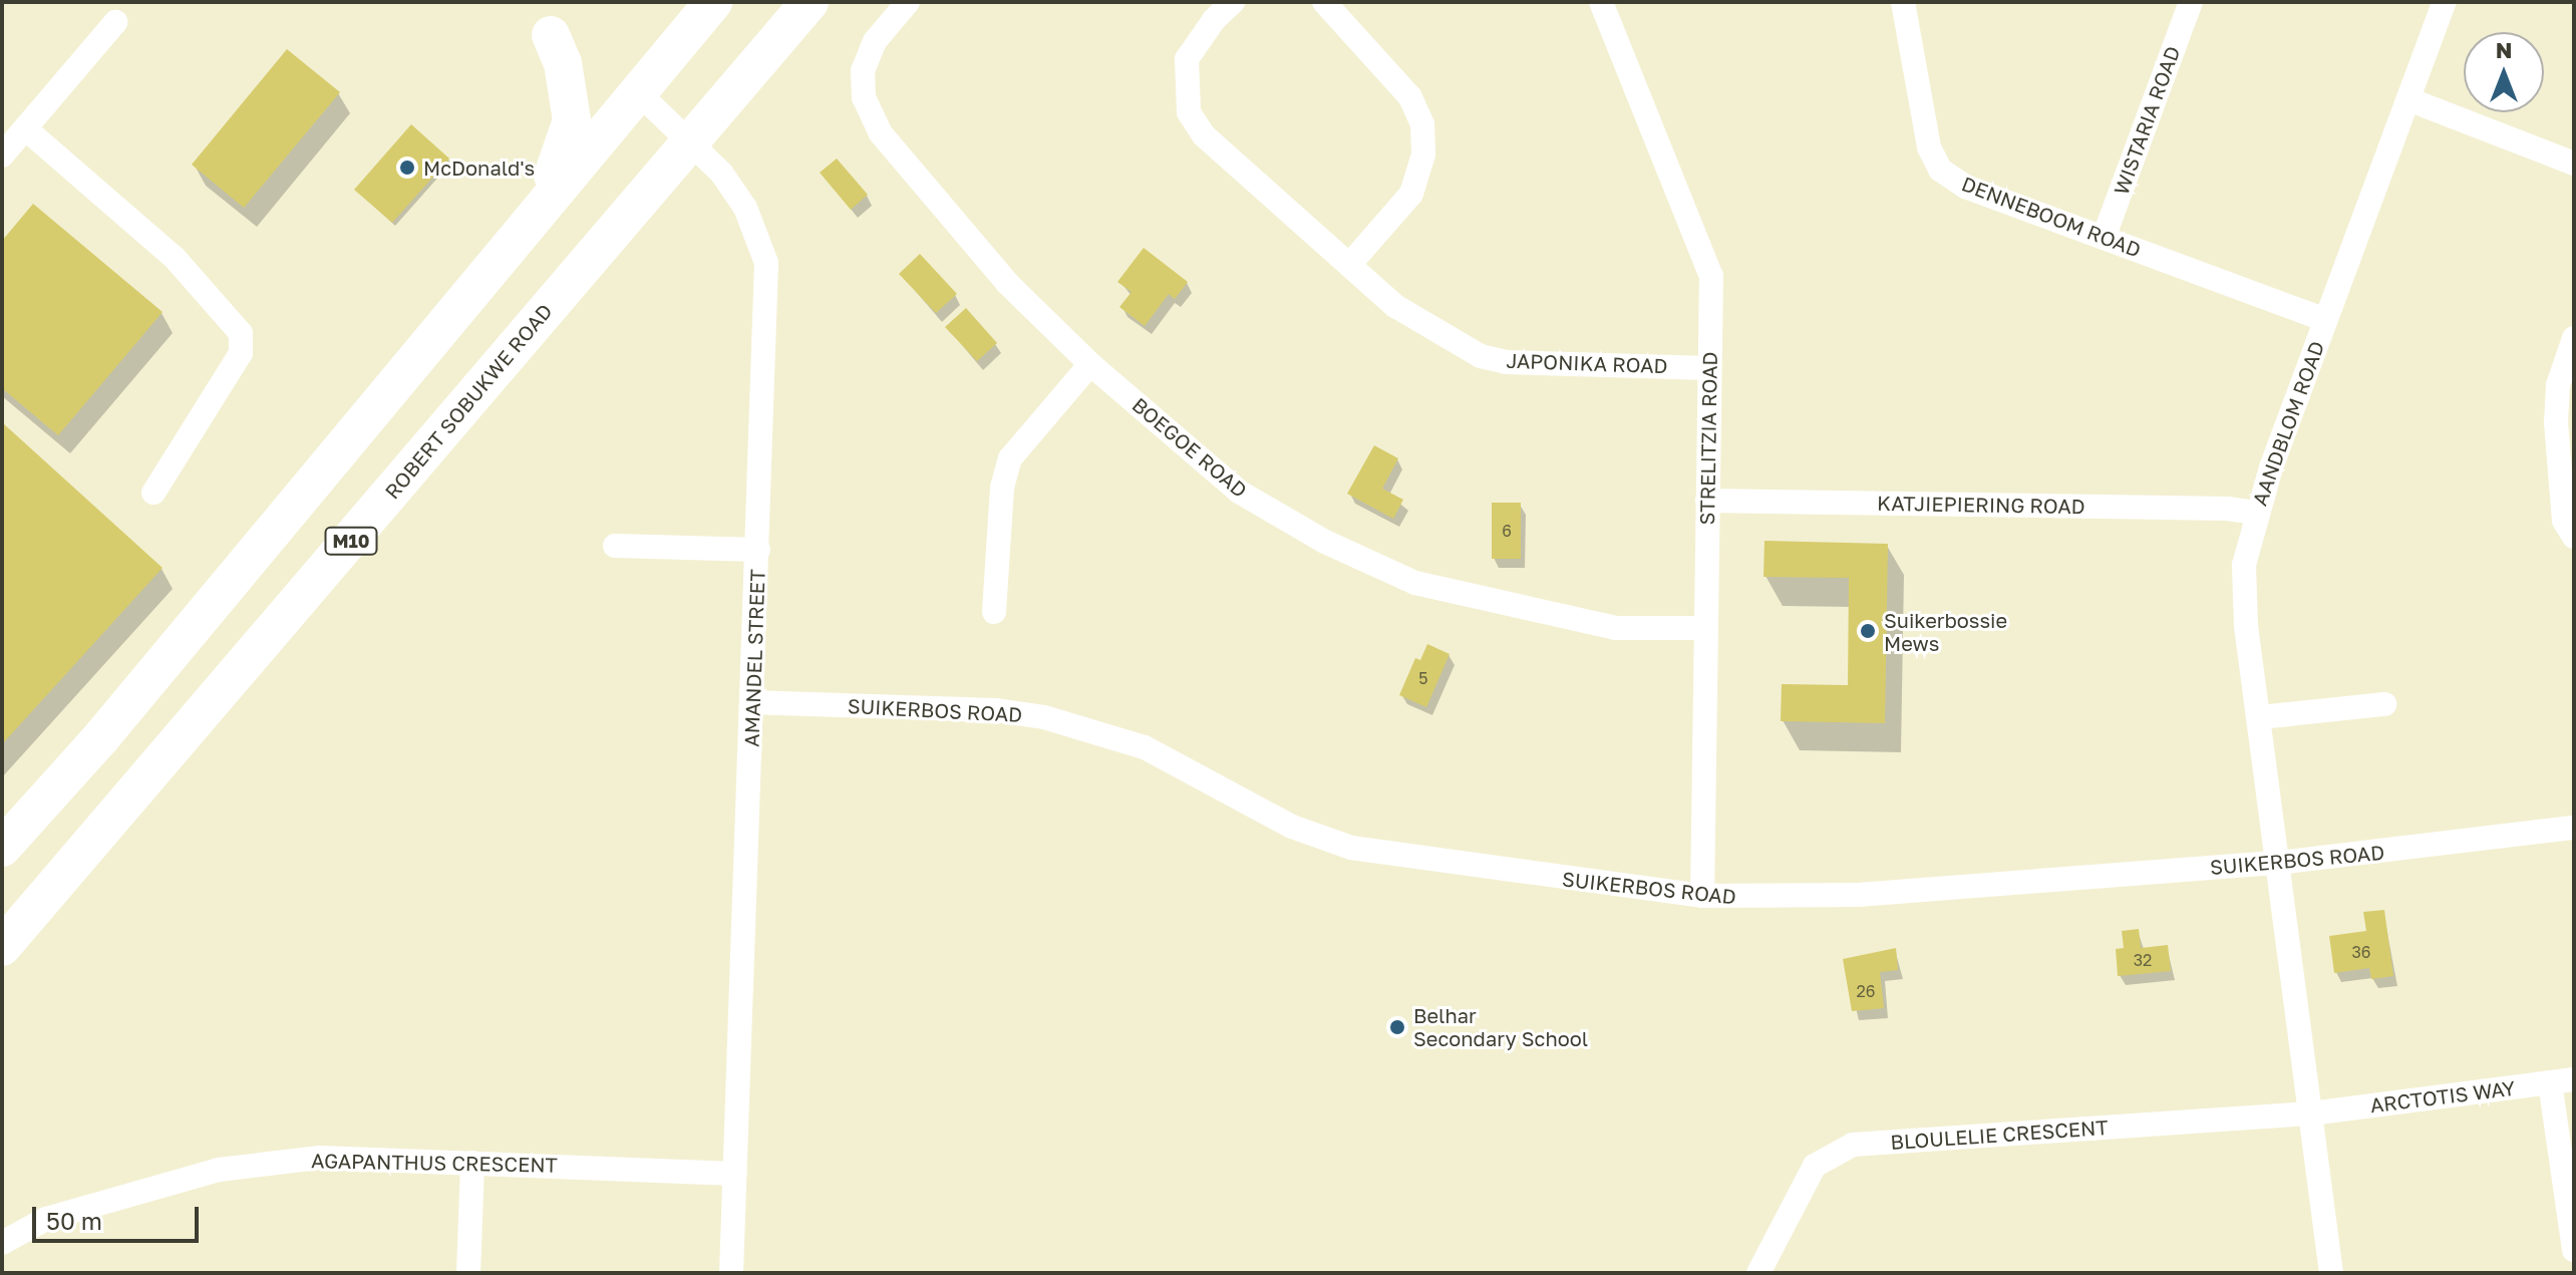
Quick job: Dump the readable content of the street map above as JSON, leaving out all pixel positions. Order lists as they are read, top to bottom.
{
  "streets": {
    "main road": ["ROBERT SOBUKWE ROAD", "M10"],
    "street": [
      "WISTARIA ROAD",
      "DENNEBOOM ROAD",
      "JAPONIKA ROAD",
      "AANDBLOM ROAD",
      "STRELITZIA ROAD",
      "BOEGOE ROAD",
      "KATJIEPIERING ROAD",
      "AMANDEL STREET",
      "SUIKERBOS ROAD",
      "ARCTOTIS WAY",
      "BLOULELIE CRESCENT",
      "AGAPANTHUS CRESCENT"
    ]
  },
  "crossings": [
    ["WISTARIA ROAD", "DENNEBOOM ROAD"],
    ["DENNEBOOM ROAD", "AANDBLOM ROAD"],
    ["JAPONIKA ROAD", "STRELITZIA ROAD"],
    ["ROBERT SOBUKWE ROAD", "AMANDEL STREET"],
    ["AANDBLOM ROAD", "KATJIEPIERING ROAD"],
    ["AANDBLOM ROAD", "SUIKERBOS ROAD"],
    ["STRELITZIA ROAD", "BOEGOE ROAD"],
    ["STRELITZIA ROAD", "KATJIEPIERING ROAD"],
    ["STRELITZIA ROAD", "SUIKERBOS ROAD"],
    ["AMANDEL STREET", "SUIKERBOS ROAD"],
    ["AMANDEL STREET", "AGAPANTHUS CRESCENT"],
    ["ARCTOTIS WAY", "BLOULELIE CRESCENT"]
  ],
  "places": ["McDonald's", "Suikerbossie Mews", "Belhar Secondary School"],
  "house_numbers": [
    "6",
    "5",
    "36",
    "32",
    "26"
  ],
  "scale_bar": "50 m",
  "north": "top"
}
